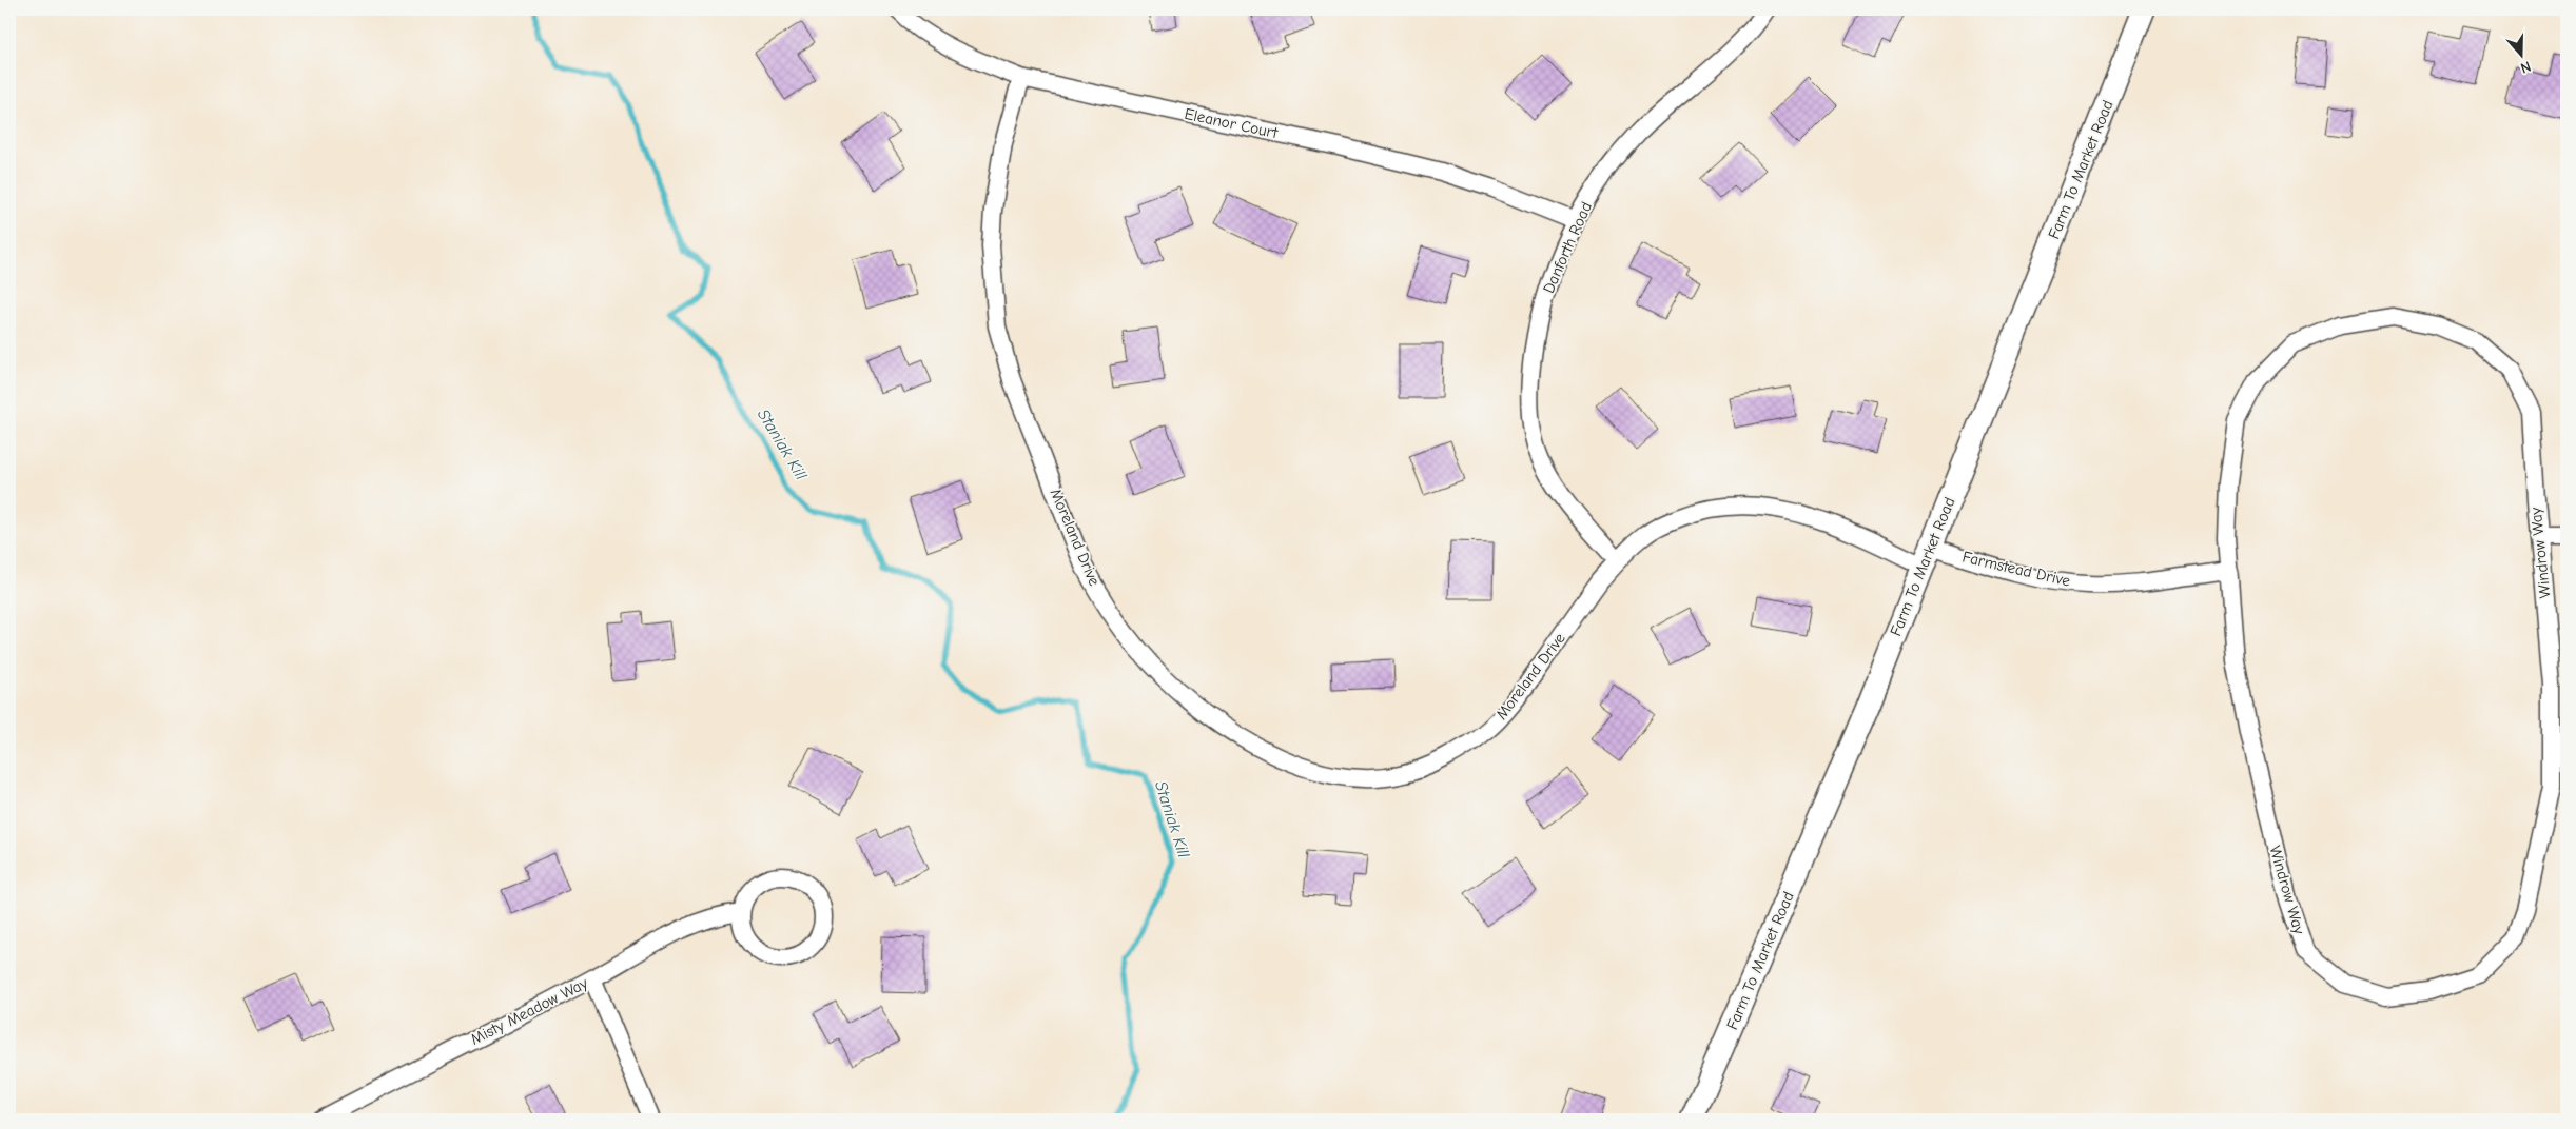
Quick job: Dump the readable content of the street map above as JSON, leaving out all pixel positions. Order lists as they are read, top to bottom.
{
  "streets": {
    "street": [
      "Eleanor Court",
      "Farm To Market Road",
      "Danforth Road",
      "Moreland Drive",
      "Windrow Way",
      "Farmstead Drive",
      "Misty Meadow Way"
    ]
  },
  "crossings": [
    ["Eleanor Court", "Danforth Road"],
    ["Eleanor Court", "Moreland Drive"],
    ["Farm To Market Road", "Moreland Drive"],
    ["Farm To Market Road", "Farmstead Drive"],
    ["Danforth Road", "Moreland Drive"],
    ["Moreland Drive", "Farmstead Drive"],
    ["Windrow Way", "Farmstead Drive"]
  ],
  "water": ["Staniak Kill"],
  "north": "bottom"
}
